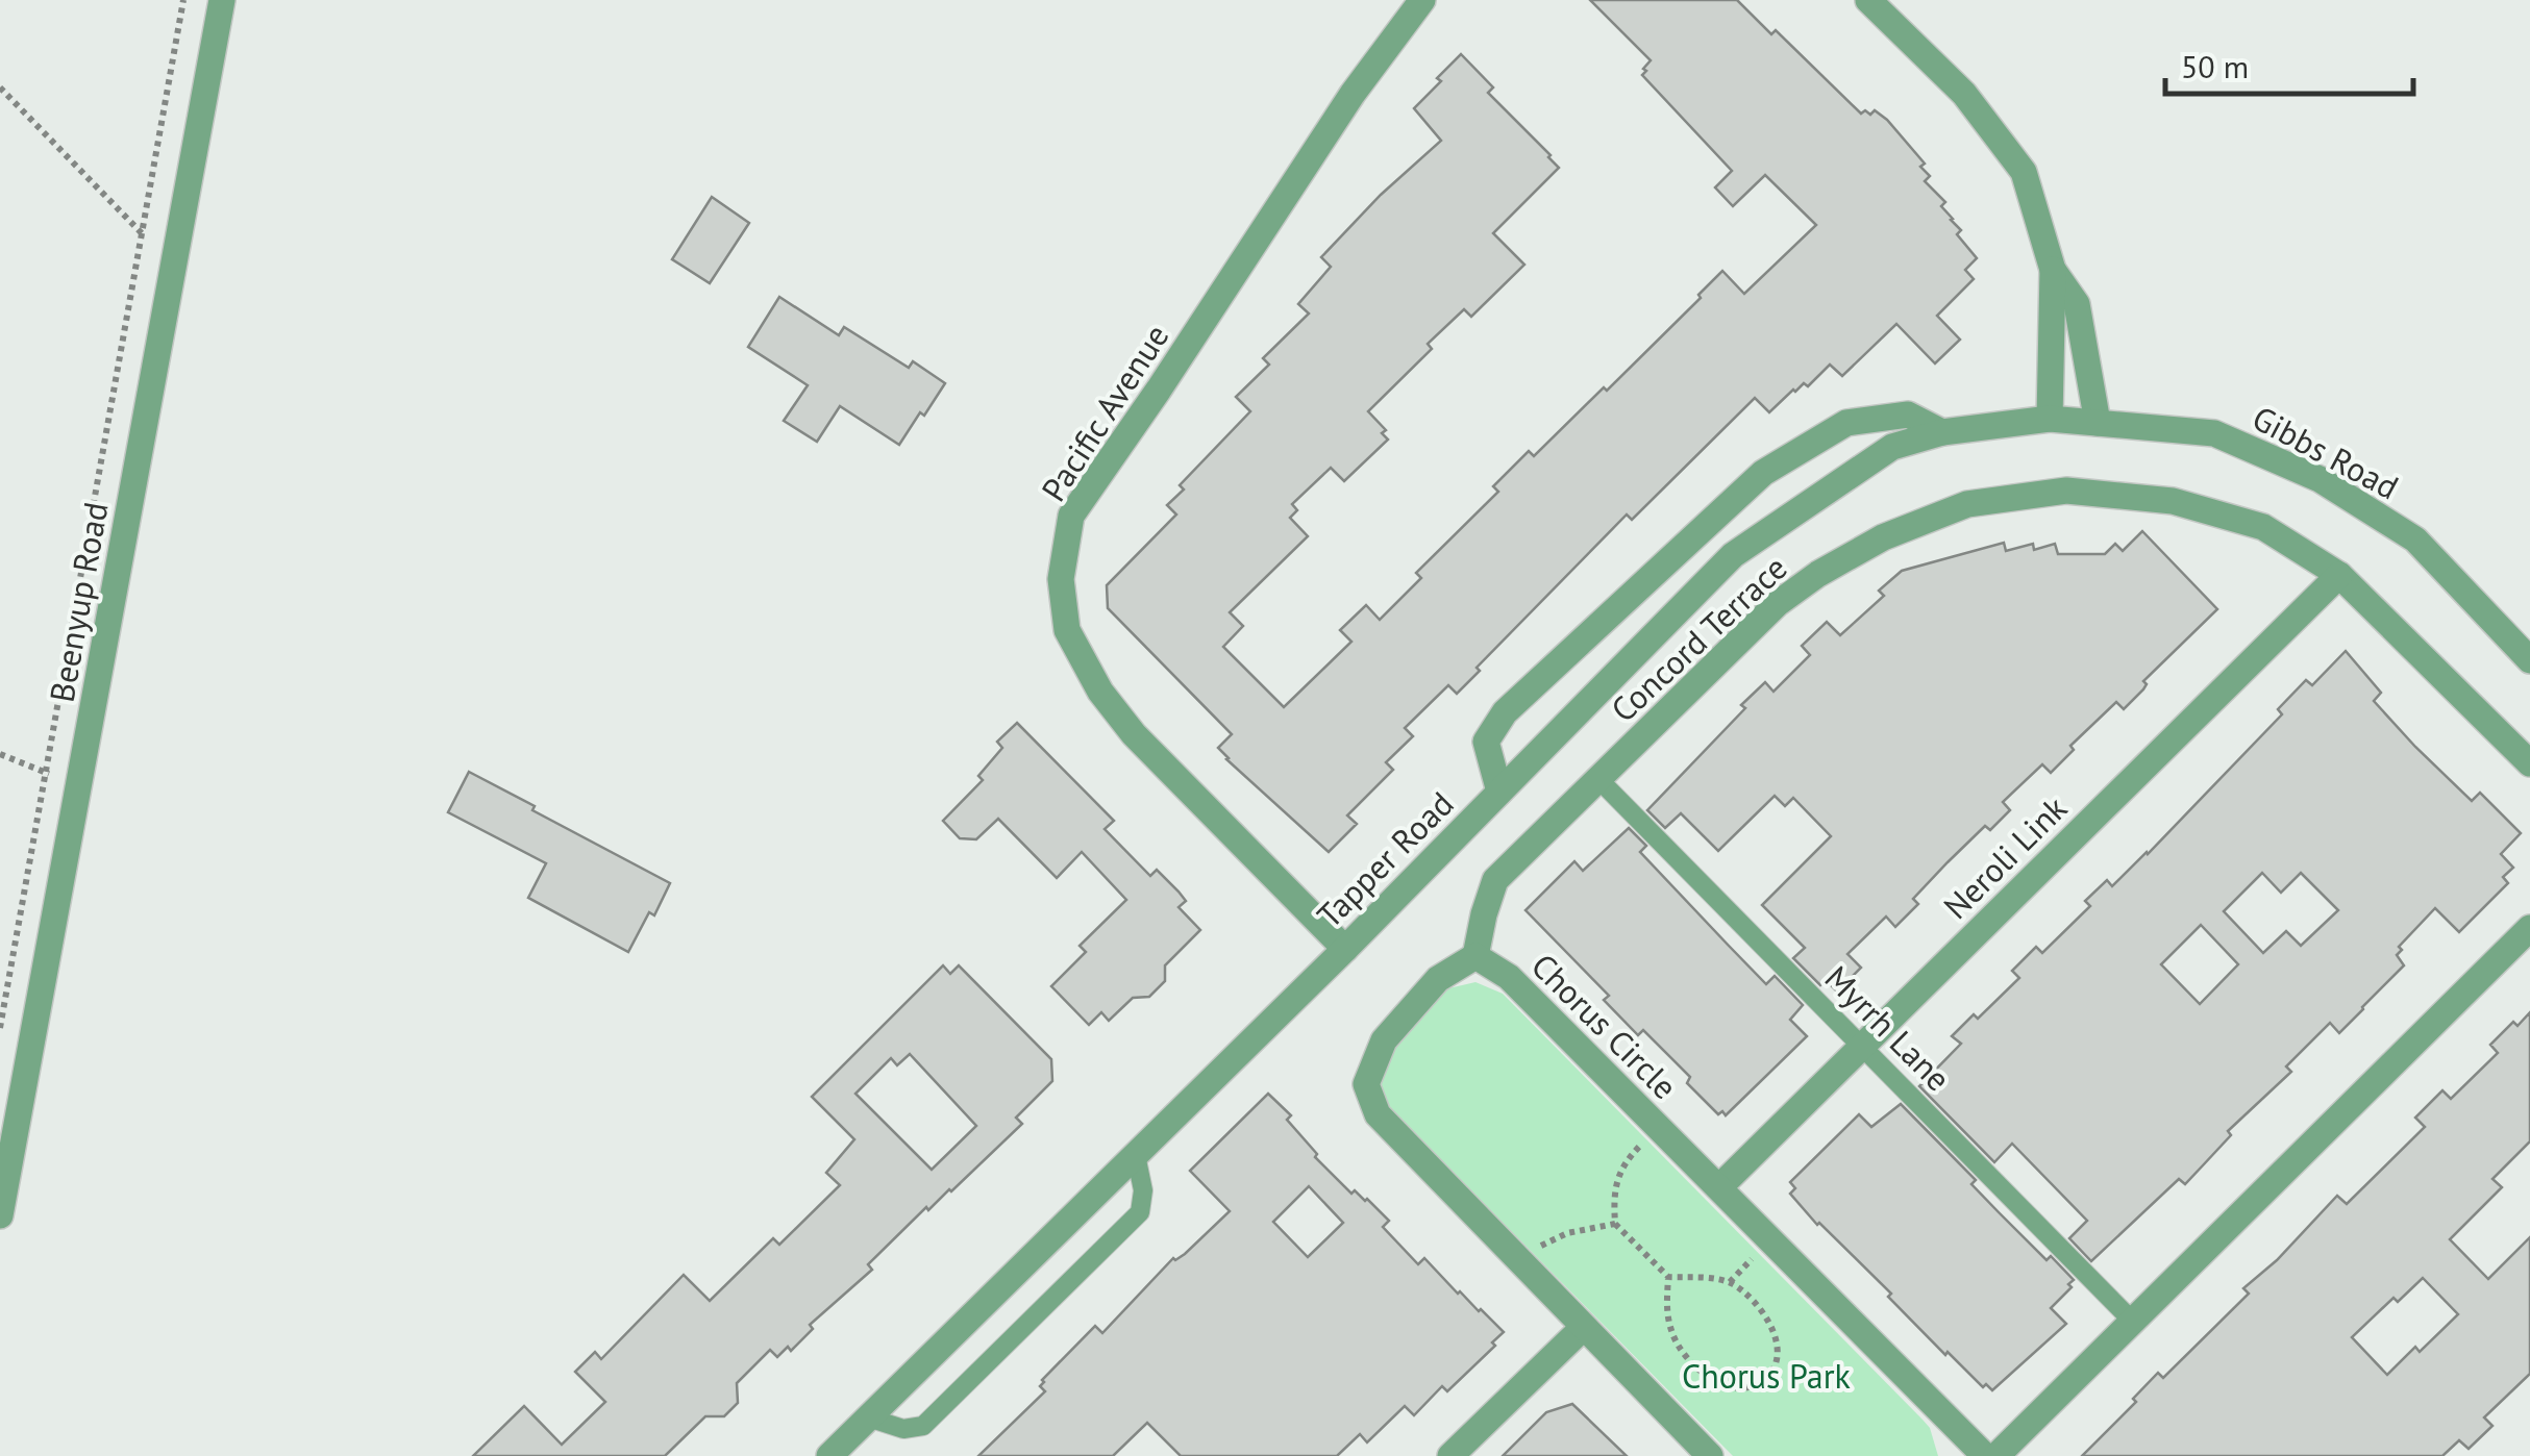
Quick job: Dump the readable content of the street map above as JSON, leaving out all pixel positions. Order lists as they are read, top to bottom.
{
  "streets": {
    "street": [
      "Pacific Avenue",
      "Gibbs Road",
      "Beenyup Road",
      "Concord Terrace",
      "Neroli Link",
      "Tapper Road",
      "Chorus Circle"
    ],
    "lane": ["Myrrh Lane"]
  },
  "crossings": [
    ["Pacific Avenue", "Tapper Road"],
    ["Gibbs Road", "Tapper Road"],
    ["Concord Terrace", "Neroli Link"],
    ["Concord Terrace", "Chorus Circle"],
    ["Concord Terrace", "Myrrh Lane"],
    ["Neroli Link", "Chorus Circle"],
    ["Neroli Link", "Myrrh Lane"]
  ],
  "parks": ["Chorus Park"],
  "scale_bar": "50 m"
}
